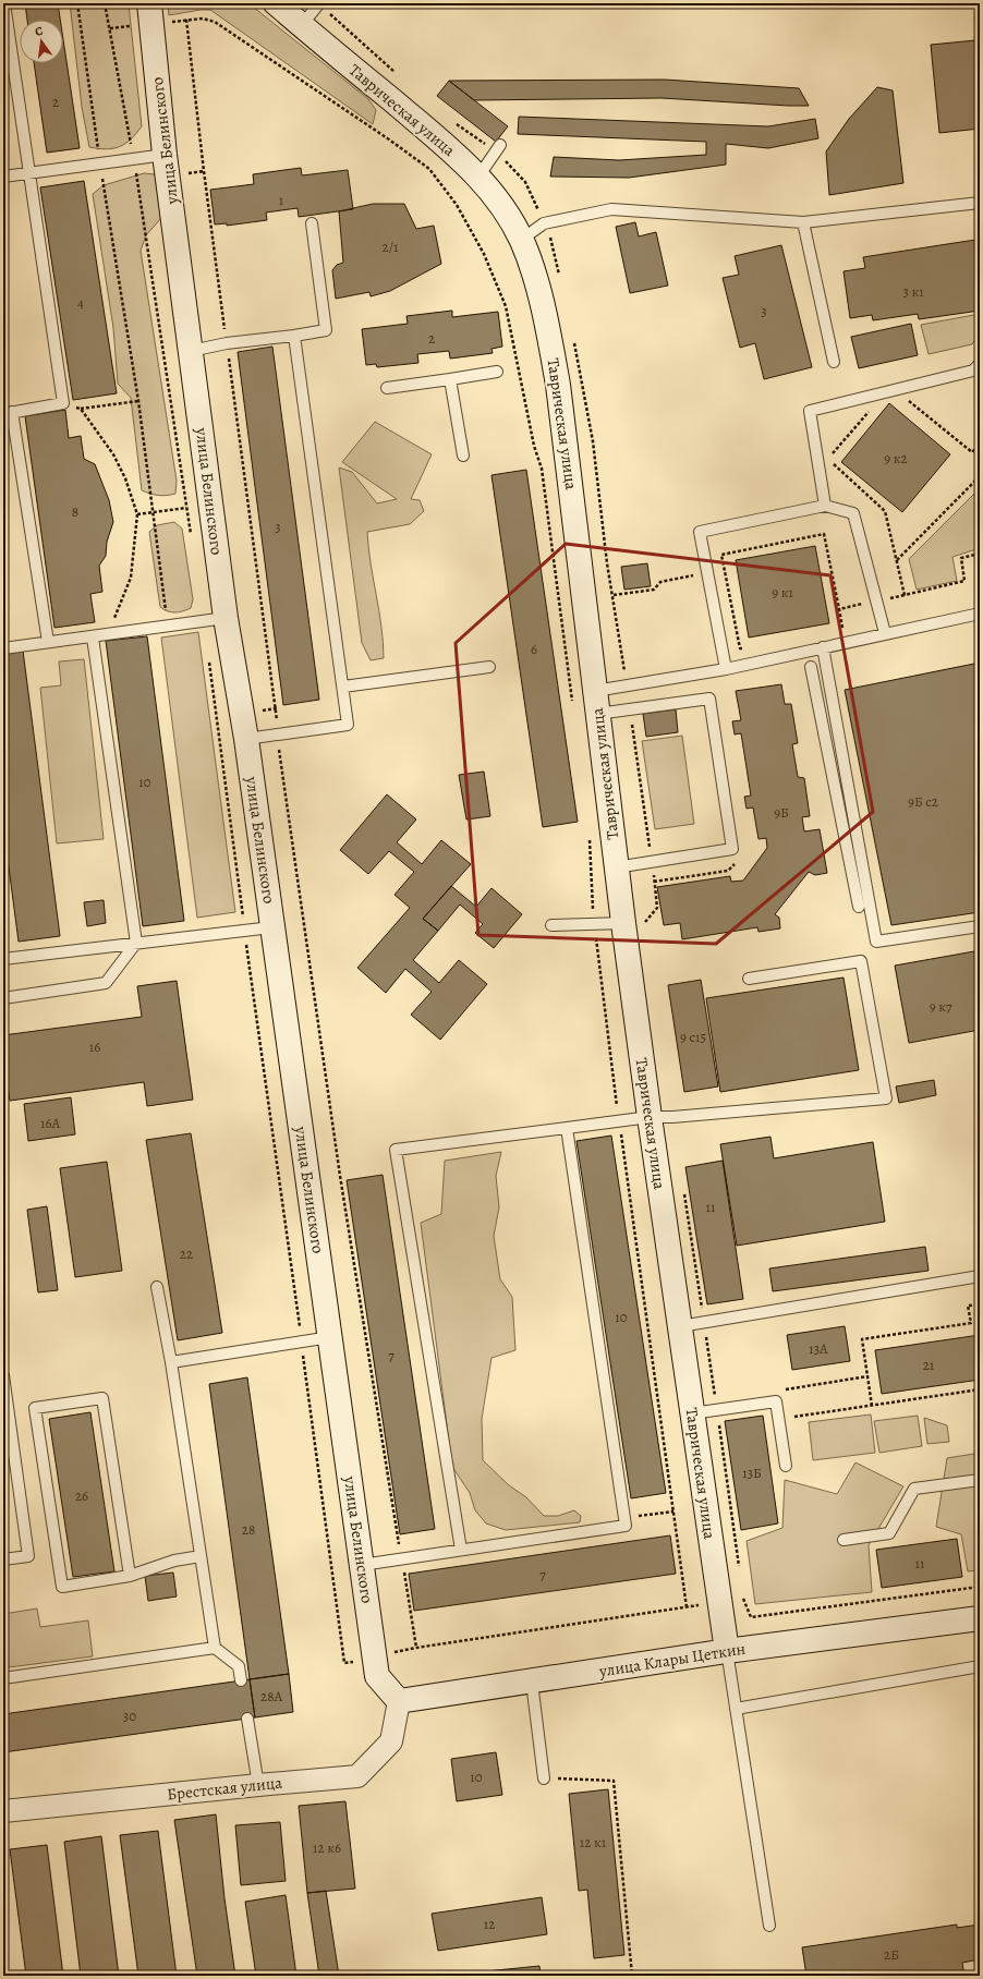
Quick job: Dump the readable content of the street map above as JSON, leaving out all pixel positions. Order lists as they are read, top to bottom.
{
  "streets": {
    "street": [
      "Таврическая улица",
      "улица Белинского",
      "улица Клары Цеткин",
      "Брестская улица"
    ]
  },
  "crossings": [
    ["Таврическая улица", "улица Клары Цеткин"],
    ["улица Белинского", "улица Клары Цеткин"],
    ["улица Белинского", "Брестская улица"],
    ["улица Клары Цеткин", "Брестская улица"]
  ],
  "house_numbers": [
    "2",
    "1",
    "2/1",
    "3 к1",
    "4",
    "3",
    "2",
    "9 к2",
    "8",
    "3",
    "9 к1",
    "6",
    "10",
    "9Б с2",
    "9Б",
    "9 к7",
    "9 с15",
    "16",
    "16А",
    "11",
    "22",
    "10",
    "13А",
    "7",
    "21",
    "13Б",
    "26",
    "28",
    "11",
    "7",
    "28А",
    "30",
    "10",
    "12 к1",
    "12 к6",
    "12",
    "2Б"
  ],
  "north": "top"
}
